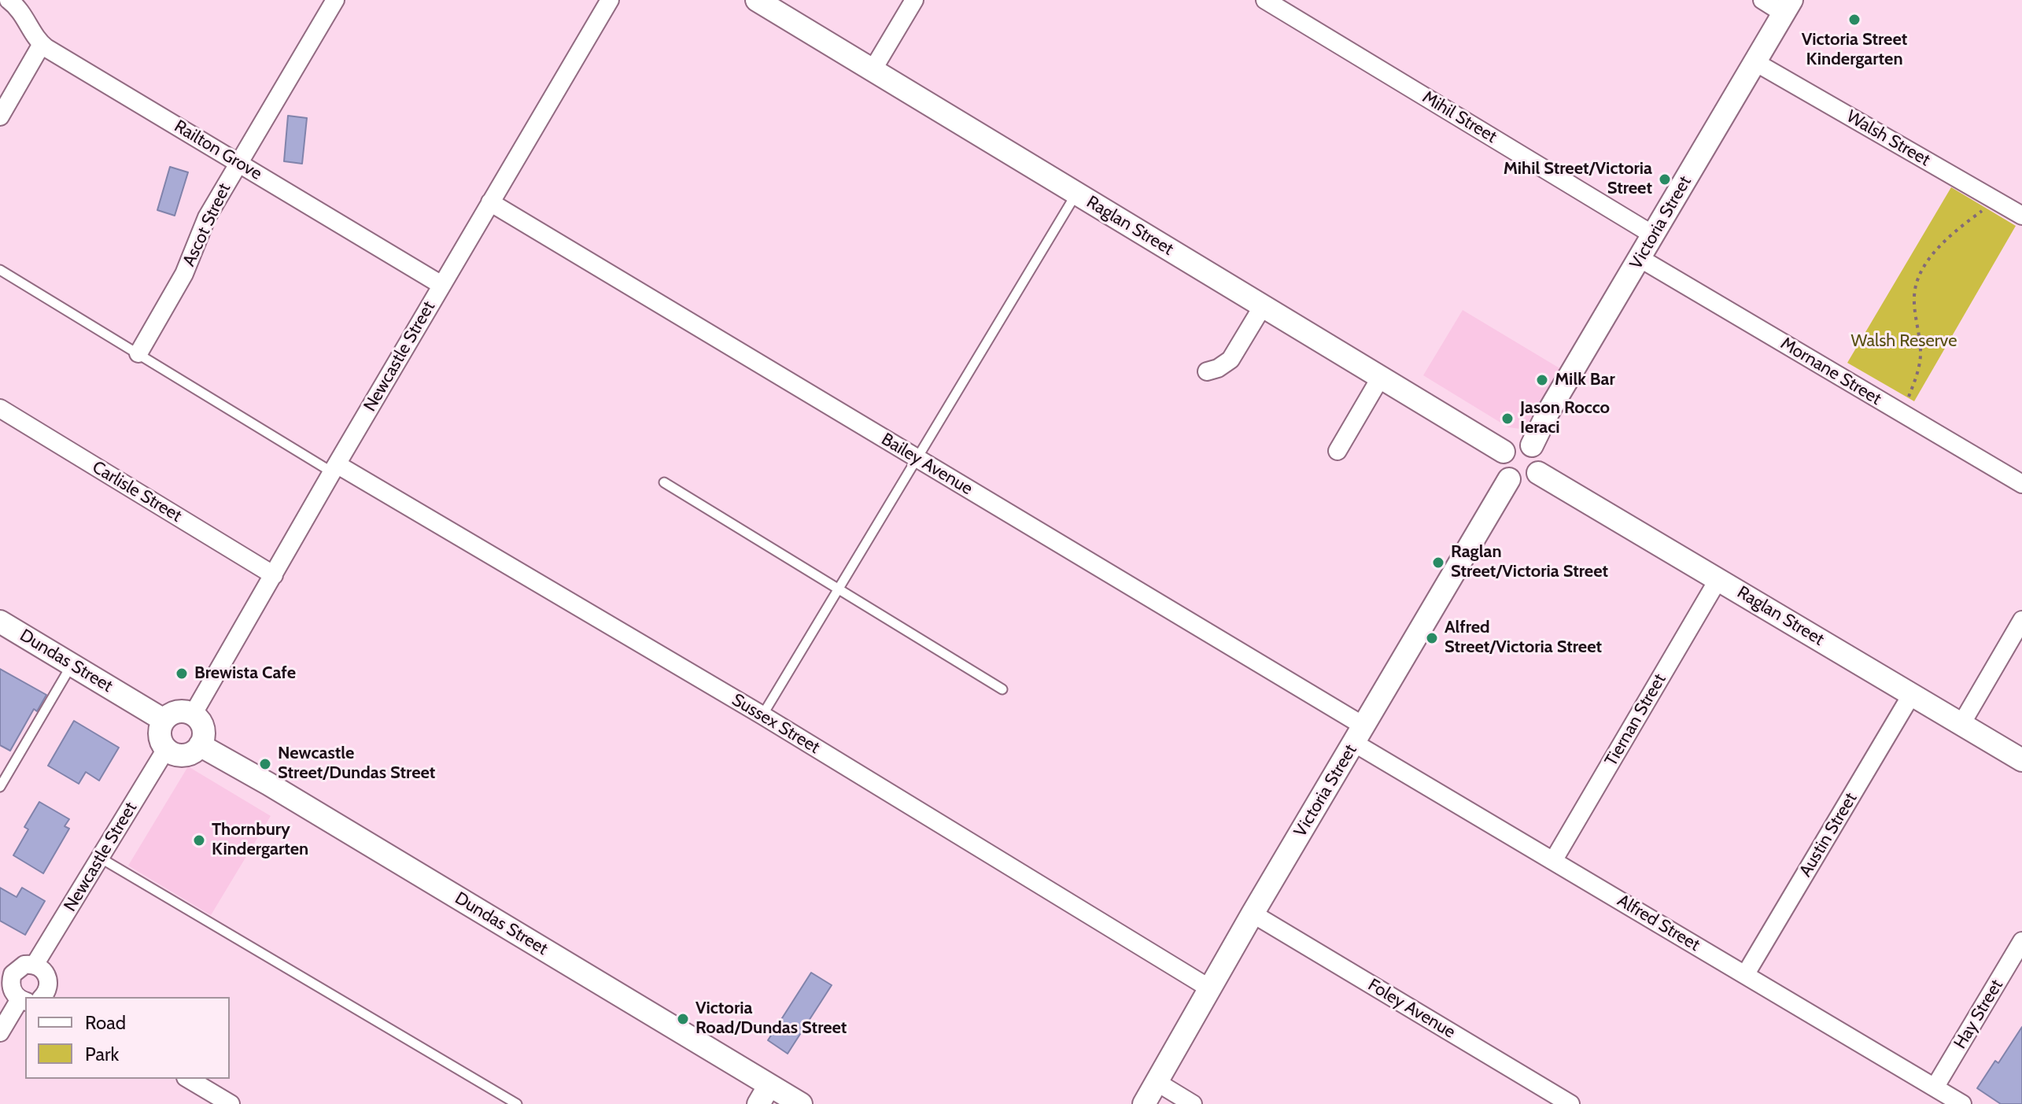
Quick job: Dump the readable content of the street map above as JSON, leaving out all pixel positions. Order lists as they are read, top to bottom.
{
  "streets": {
    "street": [
      "Mihil Street",
      "Walsh Street",
      "Railton Grove",
      "Victoria Street",
      "Ascot Street",
      "Raglan Street",
      "Newcastle Street",
      "Mornane Street",
      "Bailey Avenue",
      "Carlisle Street",
      "Dundas Street",
      "Tiernan Street",
      "Sussex Street",
      "Austin Street",
      "Alfred Street",
      "Foley Avenue",
      "Hay Street"
    ]
  },
  "crossings": [
    ["Mihil Street", "Victoria Street"],
    ["Walsh Street", "Victoria Street"],
    ["Railton Grove", "Ascot Street"],
    ["Railton Grove", "Newcastle Street"],
    ["Victoria Street", "Raglan Street"],
    ["Victoria Street", "Mornane Street"],
    ["Victoria Street", "Bailey Avenue"],
    ["Victoria Street", "Sussex Street"],
    ["Victoria Street", "Alfred Street"],
    ["Victoria Street", "Foley Avenue"],
    ["Raglan Street", "Tiernan Street"],
    ["Raglan Street", "Austin Street"],
    ["Newcastle Street", "Bailey Avenue"],
    ["Newcastle Street", "Carlisle Street"],
    ["Newcastle Street", "Dundas Street"],
    ["Newcastle Street", "Sussex Street"],
    ["Bailey Avenue", "Alfred Street"],
    ["Tiernan Street", "Alfred Street"],
    ["Austin Street", "Alfred Street"],
    ["Alfred Street", "Hay Street"]
  ],
  "parks": ["Walsh Reserve"],
  "places": [
    "Victoria Street Kindergarten",
    "Mihil Street/Victoria Street",
    "Milk Bar",
    "Jason Rocco Ieraci",
    "Raglan Street/Victoria Street",
    "Alfred Street/Victoria Street",
    "Brewista Cafe",
    "Newcastle Street/Dundas Street",
    "Thornbury Kindergarten",
    "Victoria Road/Dundas Street"
  ],
  "legend": ["Road", "Park"]
}
